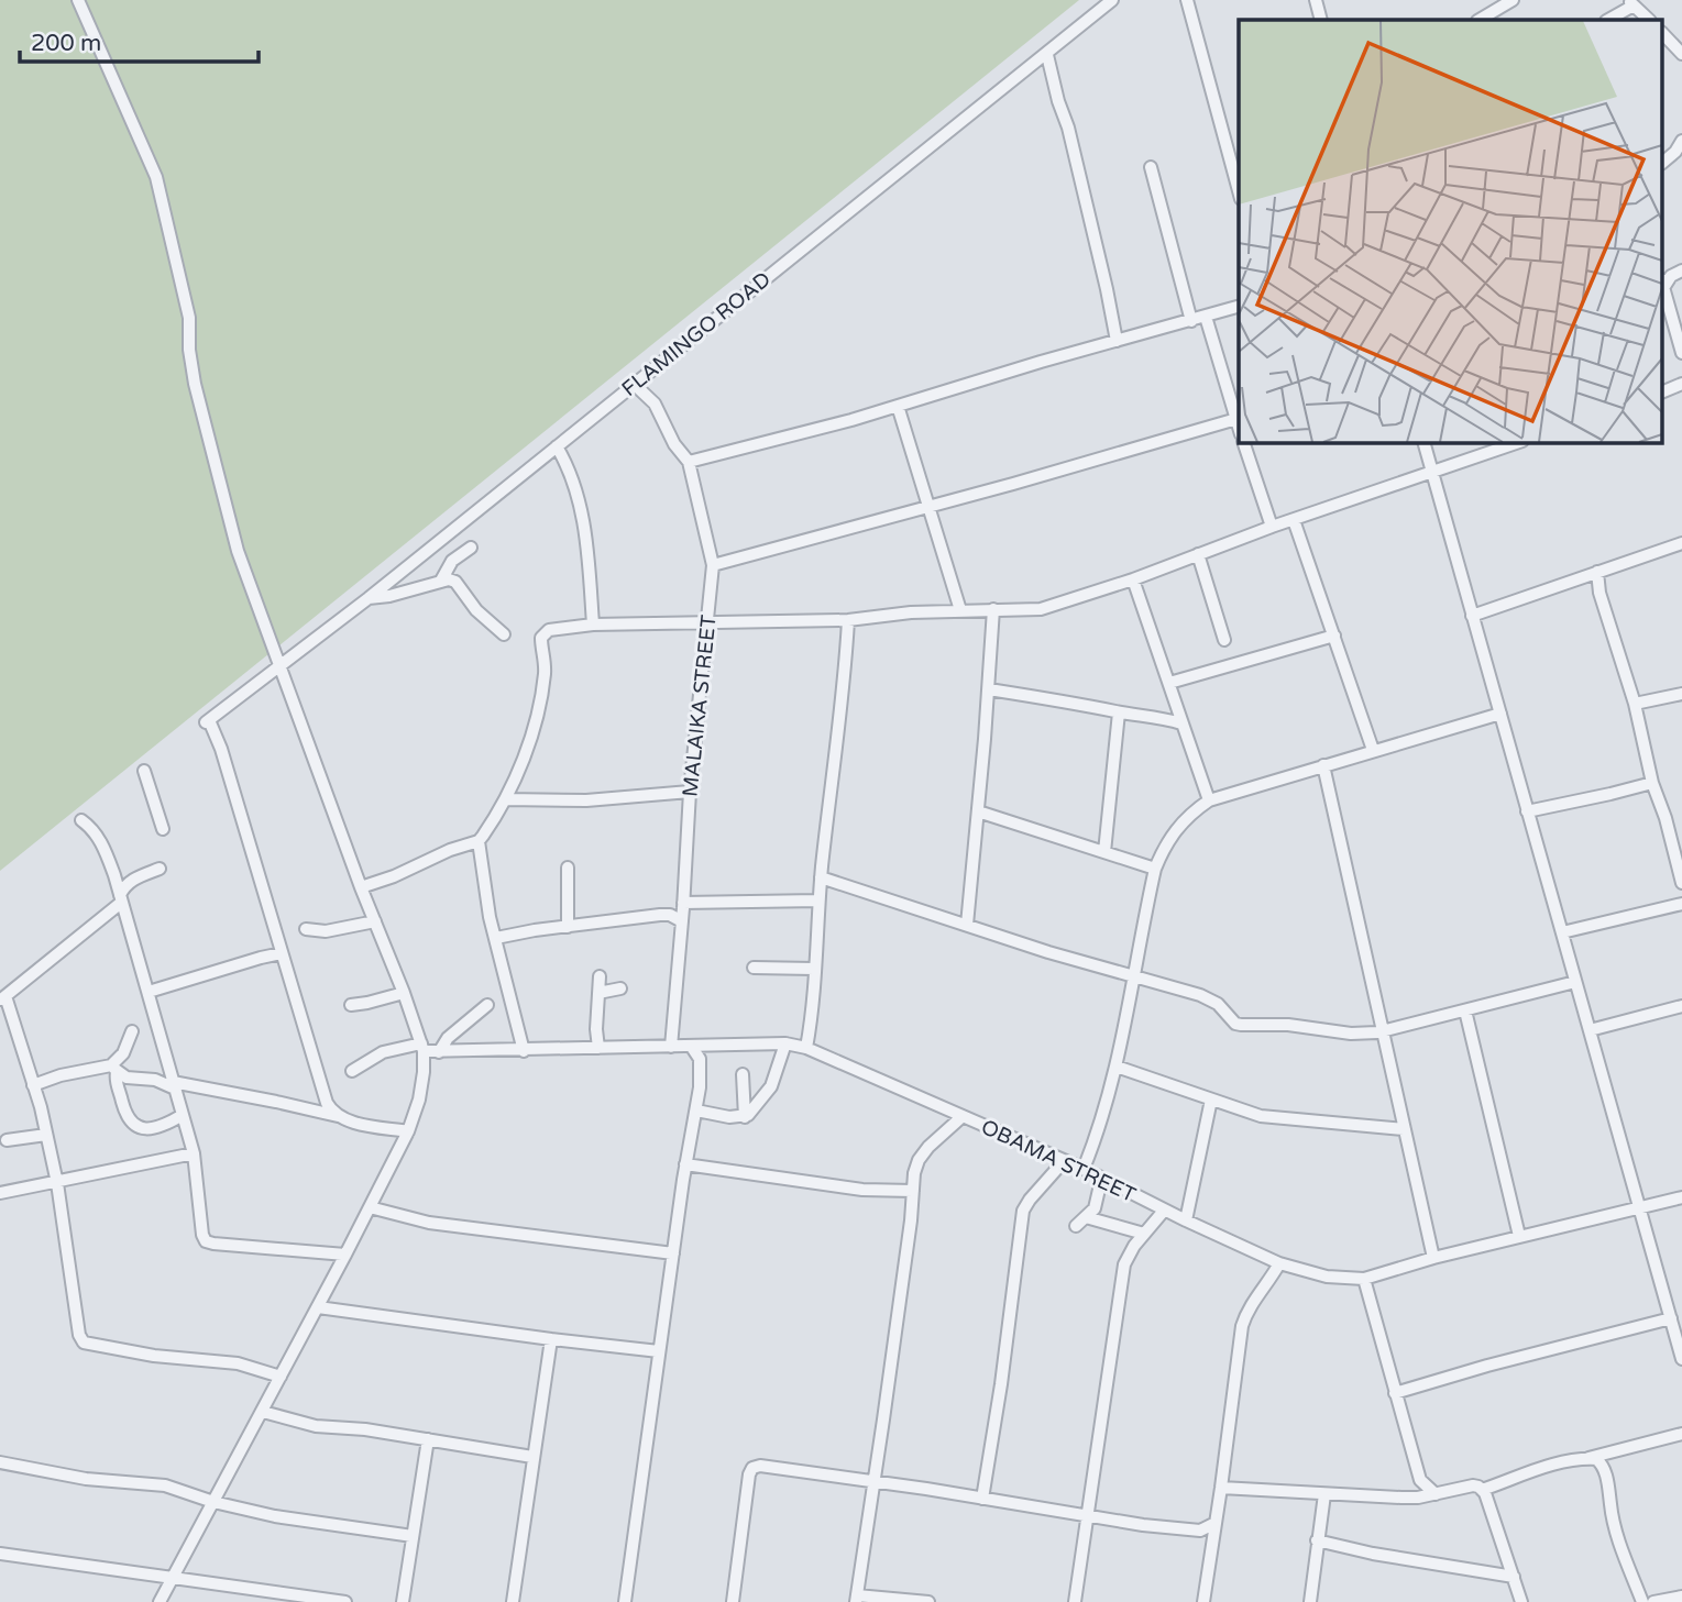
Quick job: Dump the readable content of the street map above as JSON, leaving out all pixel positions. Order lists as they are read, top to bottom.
{
  "streets": {
    "street": ["FLAMINGO ROAD", "MALAIKA STREET", "OBAMA STREET"]
  },
  "crossings": [
    ["FLAMINGO ROAD", "MALAIKA STREET"],
    ["MALAIKA STREET", "OBAMA STREET"]
  ],
  "scale_bar": "200 m"
}
